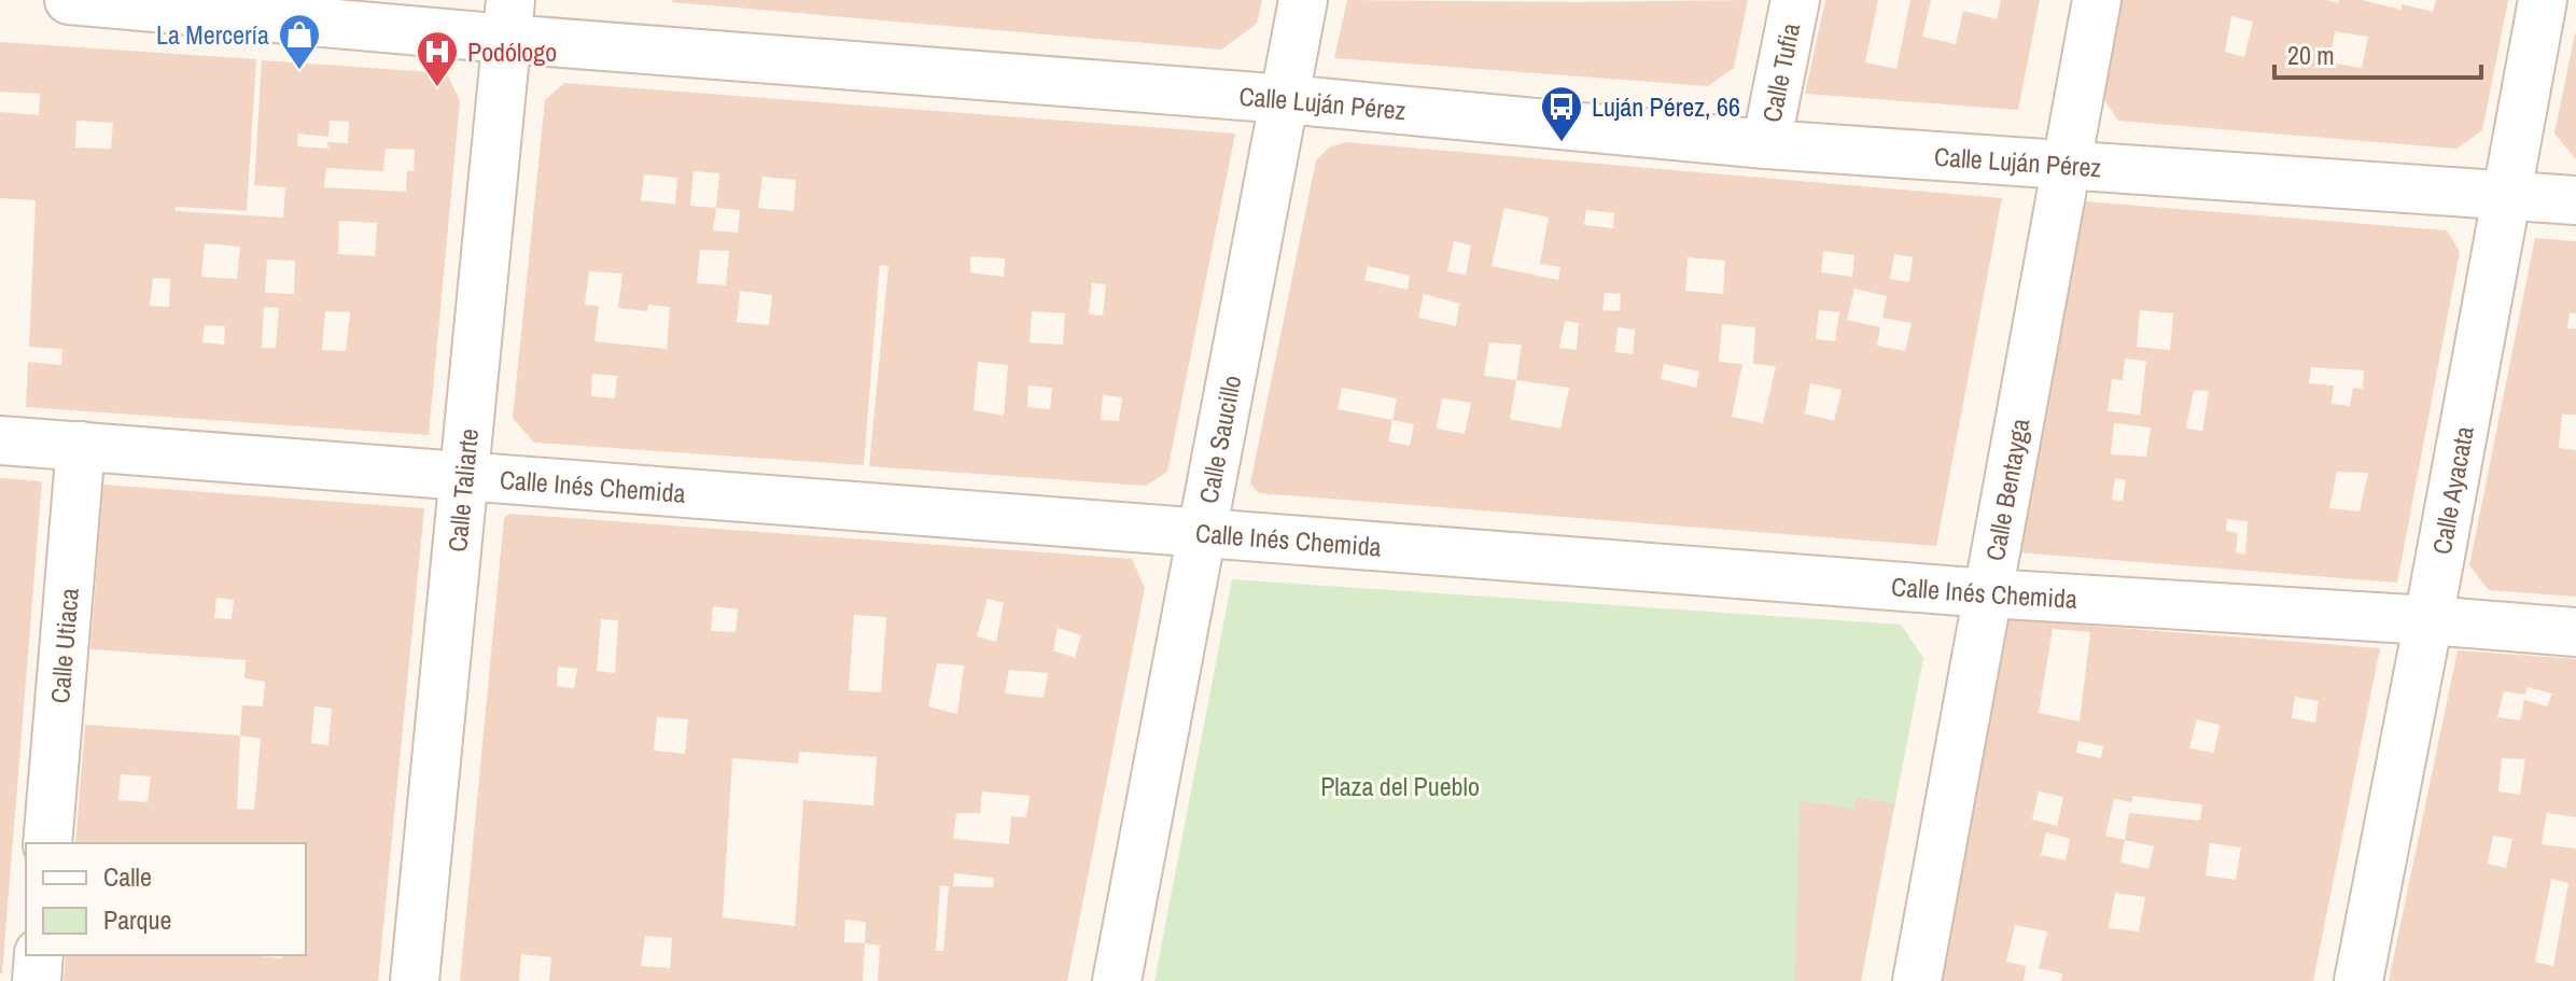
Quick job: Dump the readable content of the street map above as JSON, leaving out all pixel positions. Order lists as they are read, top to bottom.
{
  "streets": {
    "street": [
      "Calle Tufia",
      "Calle Luján Pérez",
      "Calle Saucillo",
      "Calle Inés Chemida",
      "Calle Taliarte",
      "Calle Bentayga",
      "Calle Ayacata",
      "Calle Utiaca"
    ]
  },
  "crossings": [
    ["Calle Tufia", "Calle Luján Pérez"],
    ["Calle Luján Pérez", "Calle Saucillo"],
    ["Calle Luján Pérez", "Calle Taliarte"],
    ["Calle Luján Pérez", "Calle Bentayga"],
    ["Calle Luján Pérez", "Calle Ayacata"],
    ["Calle Saucillo", "Calle Inés Chemida"],
    ["Calle Inés Chemida", "Calle Taliarte"],
    ["Calle Inés Chemida", "Calle Bentayga"],
    ["Calle Inés Chemida", "Calle Ayacata"],
    ["Calle Inés Chemida", "Calle Utiaca"]
  ],
  "parks": ["Plaza del Pueblo"],
  "places": {
    "shop": ["La Mercería"],
    "hospital": ["Podólogo"],
    "bus stop": ["Luján Pérez, 66"]
  },
  "legend": ["Calle", "Parque"],
  "scale_bar": "20 m"
}
